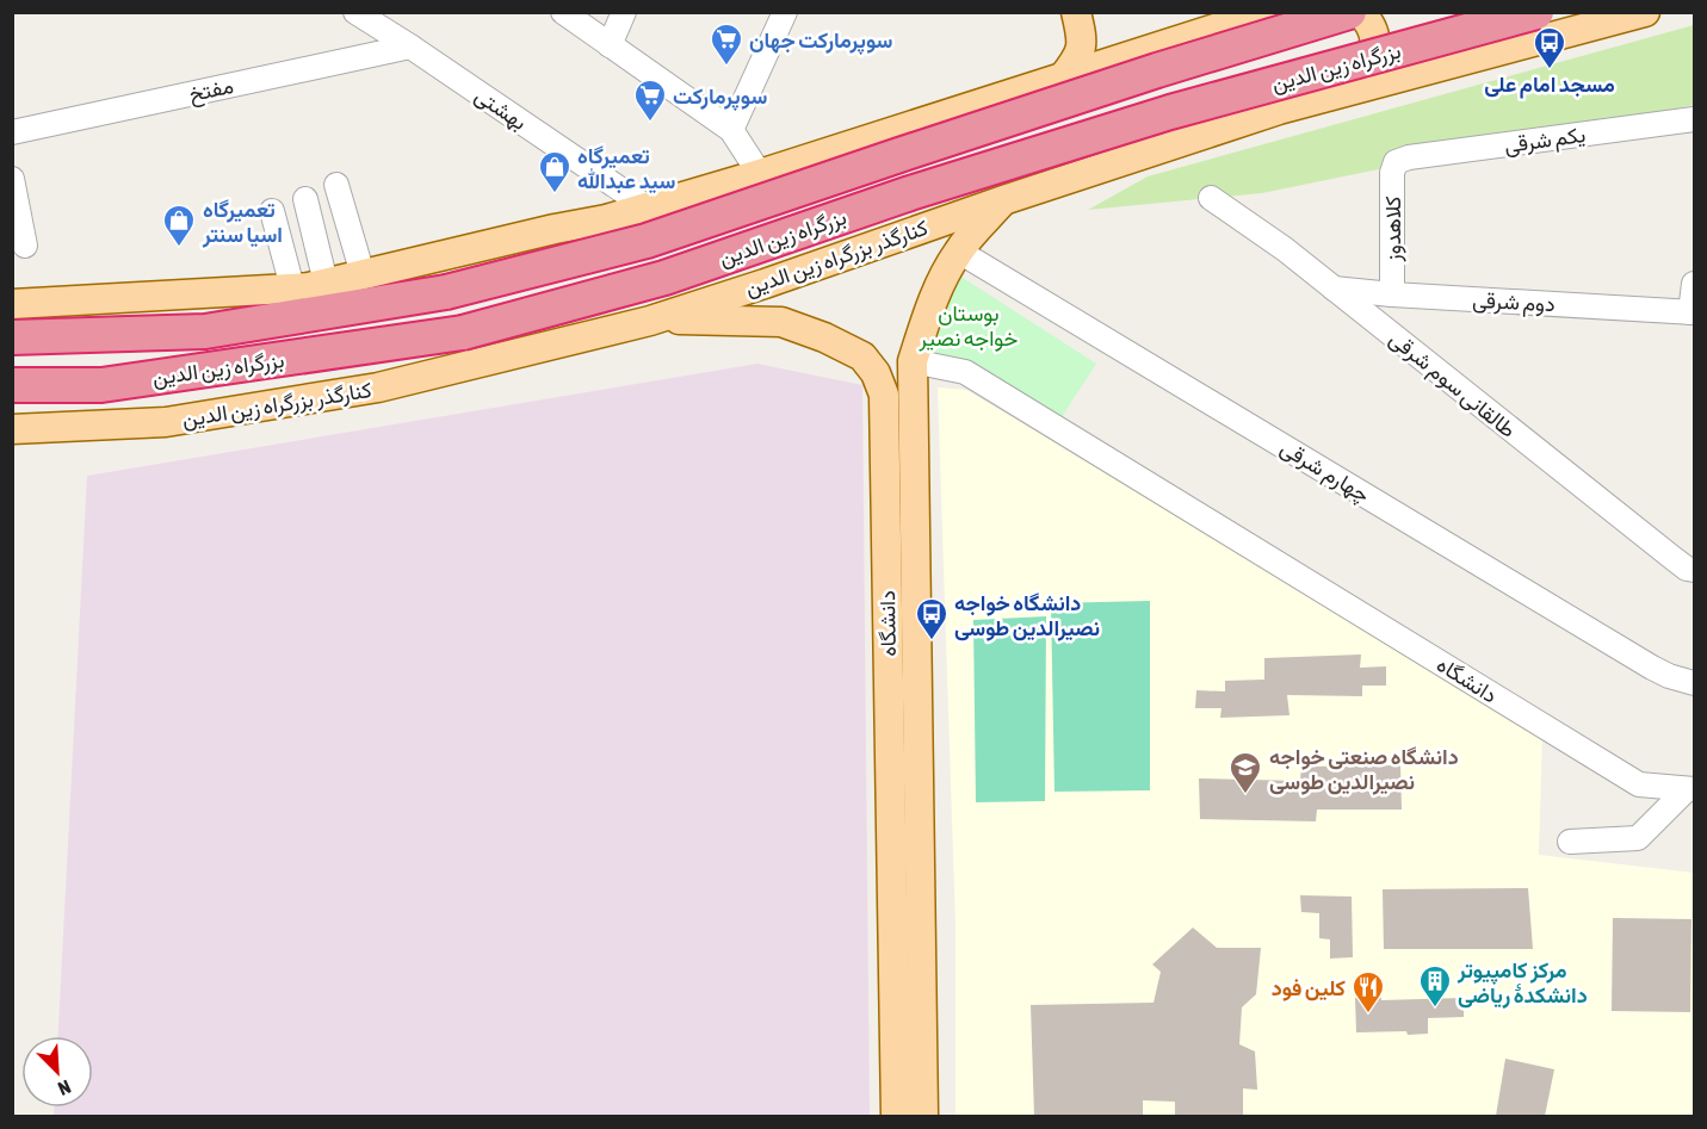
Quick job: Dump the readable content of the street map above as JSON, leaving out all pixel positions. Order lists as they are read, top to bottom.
{
  "streets": {
    "highway": ["بزرگراه زین الدین"],
    "main road": ["کنارگذر بزرگراه زین الدین", "دانشگاه"],
    "street": [
      "مفتخ",
      "بهشتی",
      "یکم شرقی",
      "کلاهدوز",
      "دوم شرقی",
      "طالقانی سوم شرقی",
      "چهارم شرقی"
    ]
  },
  "crossings": [
    ["مفتخ", "بهشتی"],
    ["یکم شرقی", "کلاهدوز"],
    ["کلاهدوز", "دوم شرقی"],
    ["کنارگذر بزرگراه زین الدین", "دانشگاه"],
    ["دوم شرقی", "طالقانی سوم شرقی"],
    ["چهارم شرقی", "دانشگاه"]
  ],
  "parks": ["بوستان خواجه نصیر"],
  "places": {
    "supermarket": ["سوپرمارکت جهان", "سوپرمارکت"],
    "bus stop": ["مسجد امام علی", "دانشگاه خواجه نصیرالدین طوسی"],
    "shop": ["تعمیرگاه سید عبدالله", "تعمیرگاه اسیا سنتر"],
    "school or university": ["دانشگاه صنعتی خواجه نصیرالدین طوسی"],
    "building": ["مرکز کامپیوتر دانشکدهٔ ریاضی"],
    "restaurant": ["کلین فود"]
  },
  "north": "bottom right"
}
